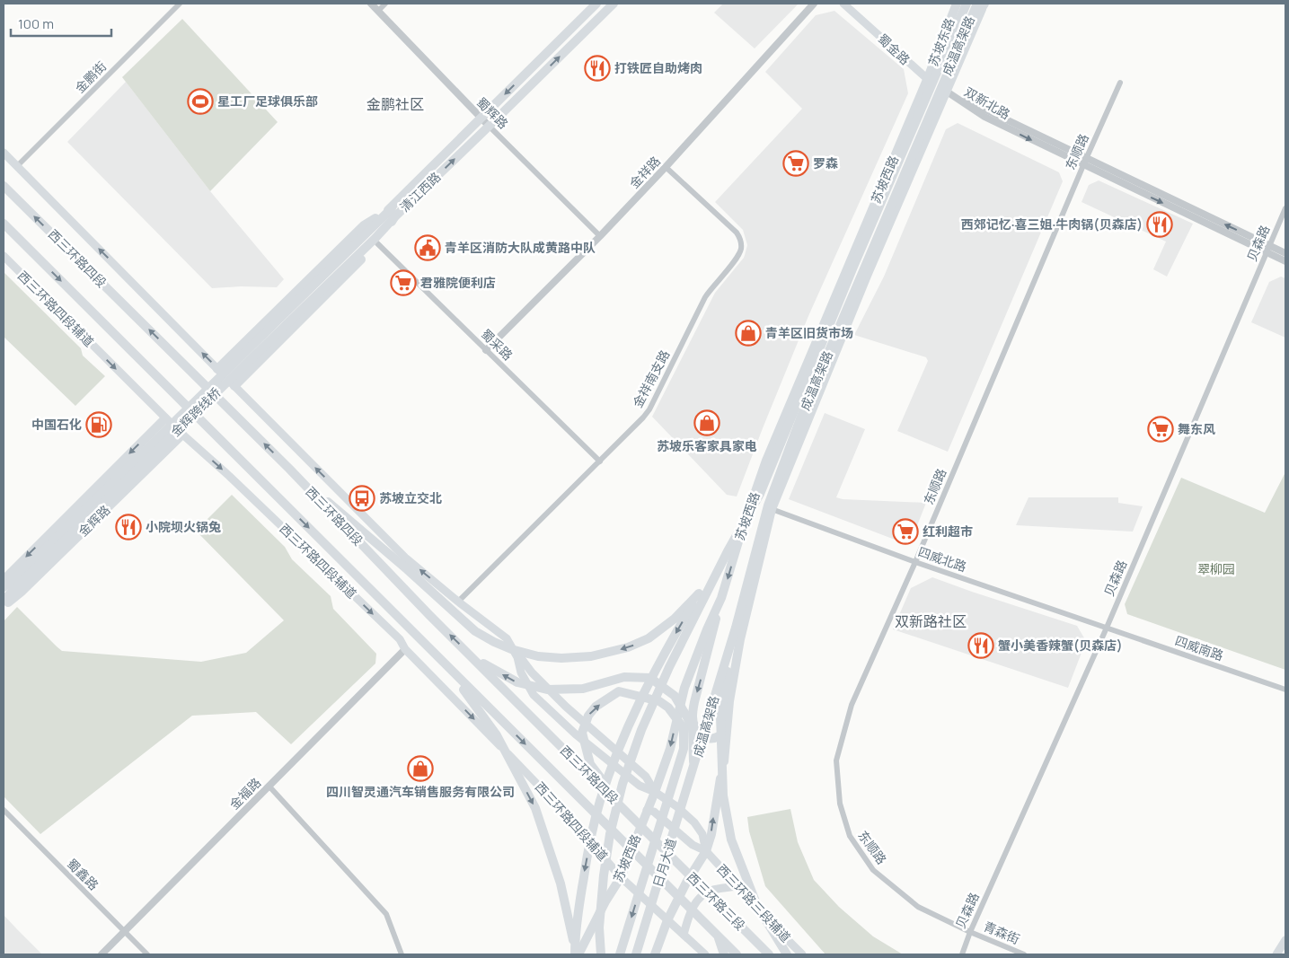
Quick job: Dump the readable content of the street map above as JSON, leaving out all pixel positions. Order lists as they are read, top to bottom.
{
  "streets": {
    "main road": [
      "苏坡东路",
      "成温高架路",
      "蜀金路",
      "苏坡西路",
      "清江西路",
      "西三环路四段",
      "西三环路四段辅道",
      "金辉跨线桥",
      "金辉路",
      "日月大道",
      "西三环路三段",
      "西三环路三段辅道"
    ],
    "street": [
      "金鹏街",
      "双新北路",
      "蜀辉路",
      "东顺路",
      "金祥路",
      "贝森路",
      "蜀采路",
      "金祥南支路",
      "四威北路",
      "四威南路",
      "金福路",
      "蜀鑫路",
      "青森街"
    ]
  },
  "crossings": [
    ["苏坡东路", "蜀金路"],
    ["苏坡东路", "双新北路"],
    ["苏坡东路", "苏坡西路"],
    ["成温高架路", "日月大道"],
    ["蜀金路", "双新北路"],
    ["蜀金路", "苏坡西路"],
    ["双新北路", "东顺路"],
    ["双新北路", "苏坡西路"],
    ["双新北路", "贝森路"],
    ["蜀辉路", "金祥路"],
    ["蜀辉路", "清江西路"],
    ["东顺路", "贝森路"],
    ["东顺路", "四威北路"],
    ["东顺路", "青森街"],
    ["金祥路", "蜀采路"],
    ["金祥路", "金祥南支路"],
    ["苏坡西路", "西三环路四段辅道"],
    ["苏坡西路", "四威北路"],
    ["苏坡西路", "西三环路三段辅道"],
    ["贝森路", "四威北路"],
    ["贝森路", "四威南路"],
    ["贝森路", "青森街"],
    ["西三环路四段", "西三环路三段"],
    ["西三环路四段辅道", "金辉路"],
    ["西三环路四段辅道", "金福路"],
    ["蜀采路", "金祥南支路"],
    ["蜀采路", "金辉跨线桥"],
    ["四威北路", "四威南路"],
    ["金福路", "蜀鑫路"]
  ],
  "districts": ["金鹏社区", "双新路社区"],
  "parks": ["翠柳园"],
  "places": {
    "restaurant": [
      "打铁匠自助烤肉",
      "西郊记忆·喜三姐·牛肉锅(贝森店)",
      "小院坝火锅兔",
      "蟹小美香辣蟹(贝森店)"
    ],
    "sports": ["星工厂足球俱乐部"],
    "supermarket": [
      "罗森",
      "君雅院便利店",
      "舞东风",
      "红利超市"
    ],
    "public building": ["青羊区消防大队成黄路中队"],
    "shop": ["青羊区旧货市场", "苏坡乐客家具家电", "四川智灵通汽车销售服务有限公司"],
    "fuel station": ["中国石化"],
    "bus stop": ["苏坡立交北"]
  },
  "scale_bar": "100 m"
}
